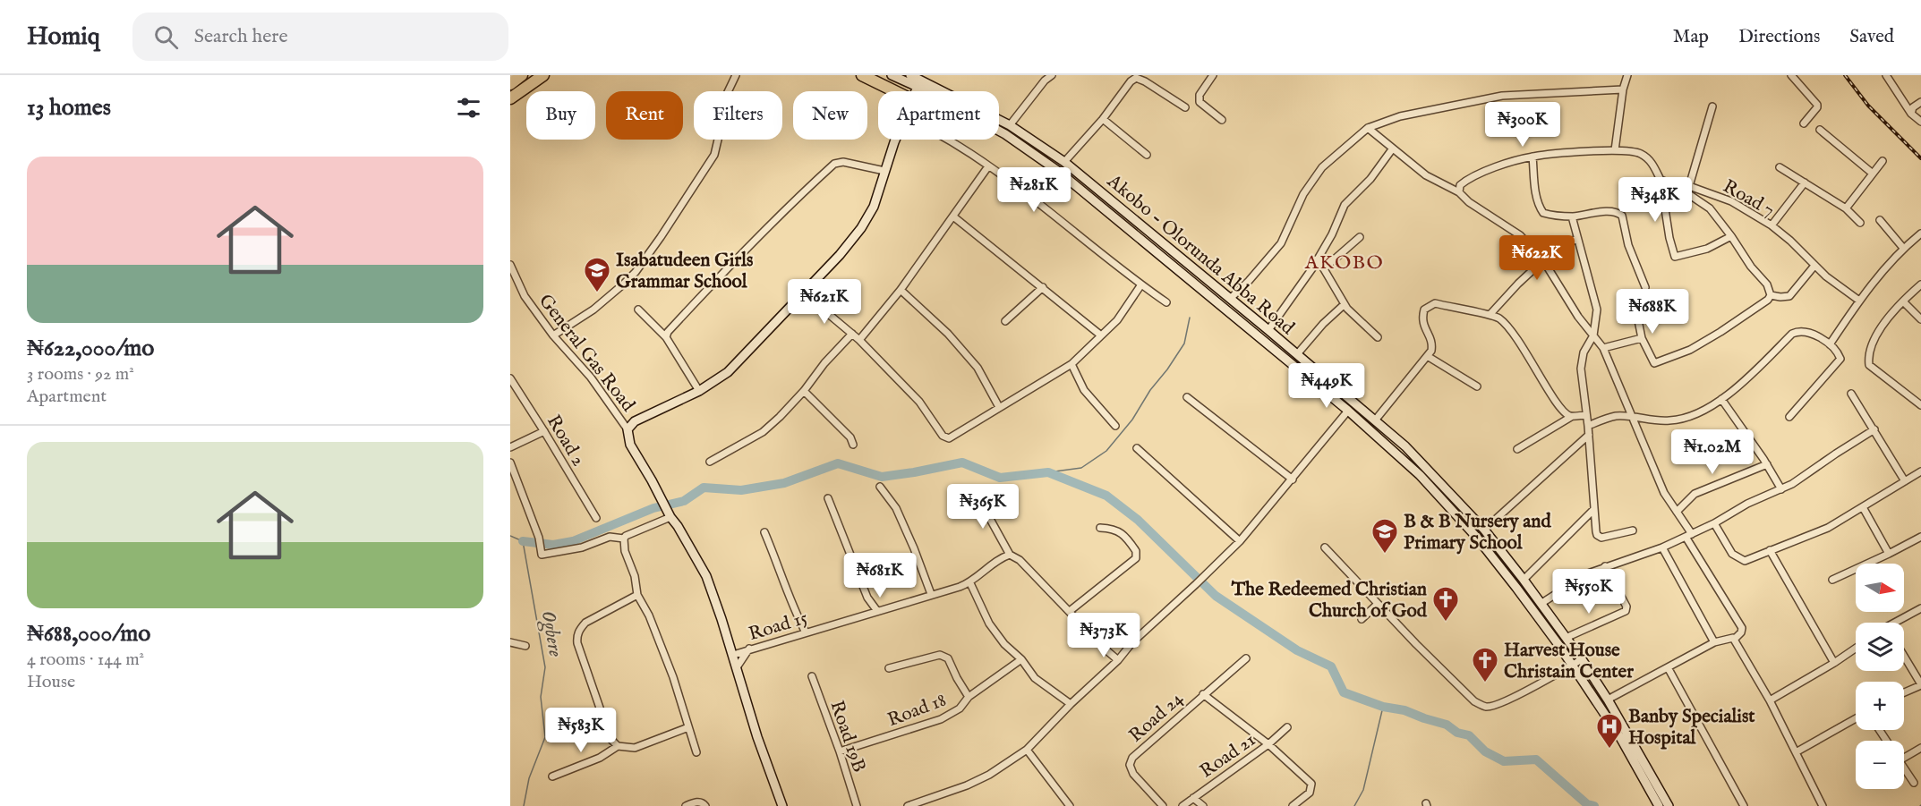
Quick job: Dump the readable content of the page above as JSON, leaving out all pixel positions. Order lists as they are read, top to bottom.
{
  "streets": {
    "main road": ["Akobo - Olorunda Abba Road"],
    "street": [
      "Road 7",
      "General Gas Road",
      "Road 2",
      "Road 15",
      "Road 18",
      "Road 24",
      "Road 19B",
      "Road 21"
    ]
  },
  "crossings": [
    ["Road 18", "Road 19B"]
  ],
  "districts": ["AKOBO"],
  "water": ["Ogbere"],
  "places": {
    "school or university": ["Isabatudeen Girls Grammar School", "B & B Nursery and Primary School"],
    "church": ["The Redeemed Christian Church of God", "Harvest House Christain Center"],
    "hospital": ["Banby Specialist Hospital"]
  },
  "north": "right",
  "page": {
    "header": "Homiq",
    "search": "Search here",
    "nav": ["Map", "Directions", "Saved"],
    "heading": "13 homes",
    "chip": [
      "Buy",
      "Rent",
      "Filters",
      "New",
      "Apartment"
    ],
    "price": [
      "₦300K",
      "₦281K",
      "₦348K",
      "₦622K",
      "₦621K",
      "₦688K",
      "₦449K",
      "₦1.02M",
      "₦365K",
      "₦681K",
      "₦550K",
      "₦373K",
      "₦583K"
    ],
    "list": [
      {
        "name": "₦622,000/mo",
        "note": "3 rooms · 92 m² · Apartment"
      },
      {
        "name": "₦688,000/mo",
        "note": "4 rooms · 144 m² · House"
      }
    ],
    "map_buttons": ["+", "−"]
  }
}
